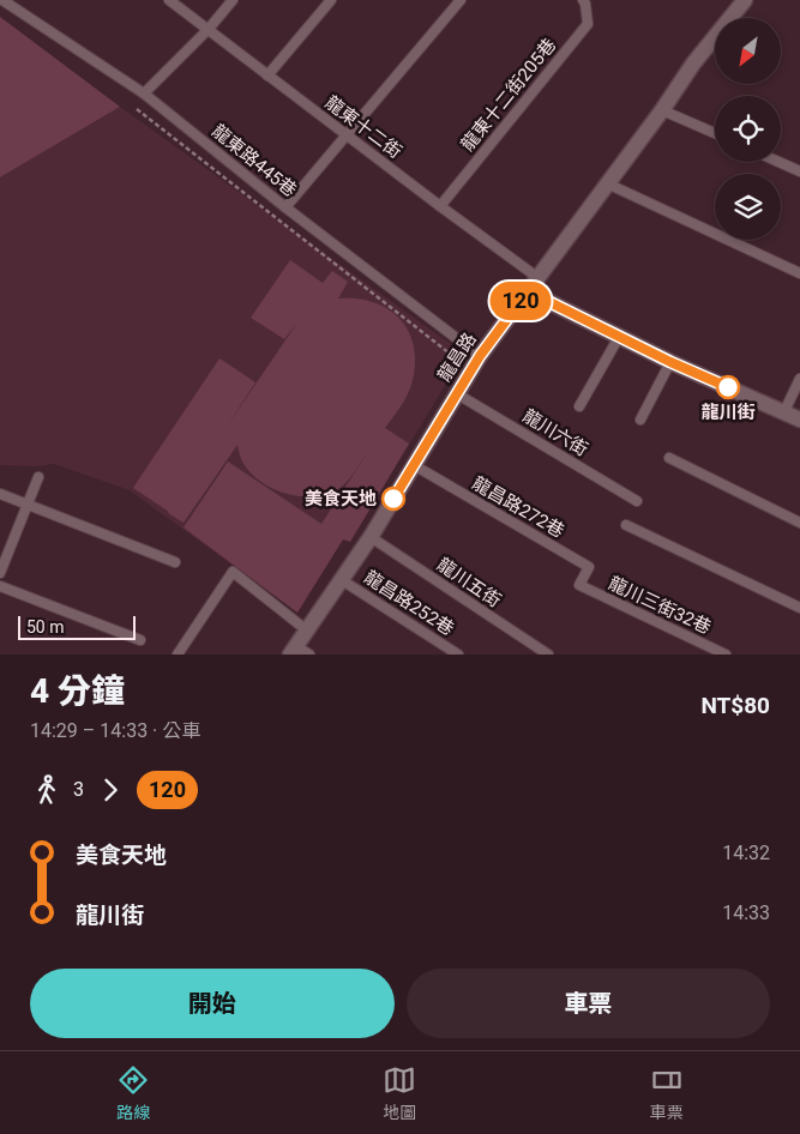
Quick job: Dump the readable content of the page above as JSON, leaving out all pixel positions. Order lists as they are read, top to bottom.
{
  "streets": {
    "street": ["龍昌路"],
    "lane": [
      "龍東十二街205巷",
      "龍東十二街",
      "龍東路445巷",
      "龍川六街",
      "龍昌路272巷",
      "龍川五街",
      "龍昌路252巷",
      "龍川三街32巷"
    ]
  },
  "crossings": [
    ["龍東十二街205巷", "龍東十二街"],
    ["龍東十二街", "龍昌路"],
    ["龍東路445巷", "龍昌路"],
    ["龍昌路", "龍川六街"],
    ["龍昌路", "龍昌路272巷"],
    ["龍昌路", "龍川五街"],
    ["龍昌路", "龍昌路252巷"],
    ["龍昌路272巷", "龍川三街32巷"]
  ],
  "places": ["龍川街", "美食天地"],
  "lines": ["bus line 120"],
  "scale_bar": "50 m",
  "north": "bottom left",
  "page": {
    "on_map": "120",
    "scale": "50 m",
    "heading": ["4 分鐘", "14:29 – 14:33 · 公車", "NT$80"],
    "legs": ["3", "120"],
    "list": [
      {
        "name": "美食天地",
        "value": "14:32"
      },
      {
        "name": "龍川街",
        "value": "14:33"
      }
    ],
    "buttons": ["開始", "車票"],
    "tabs": ["路線", "地圖", "車票"]
  }
}
